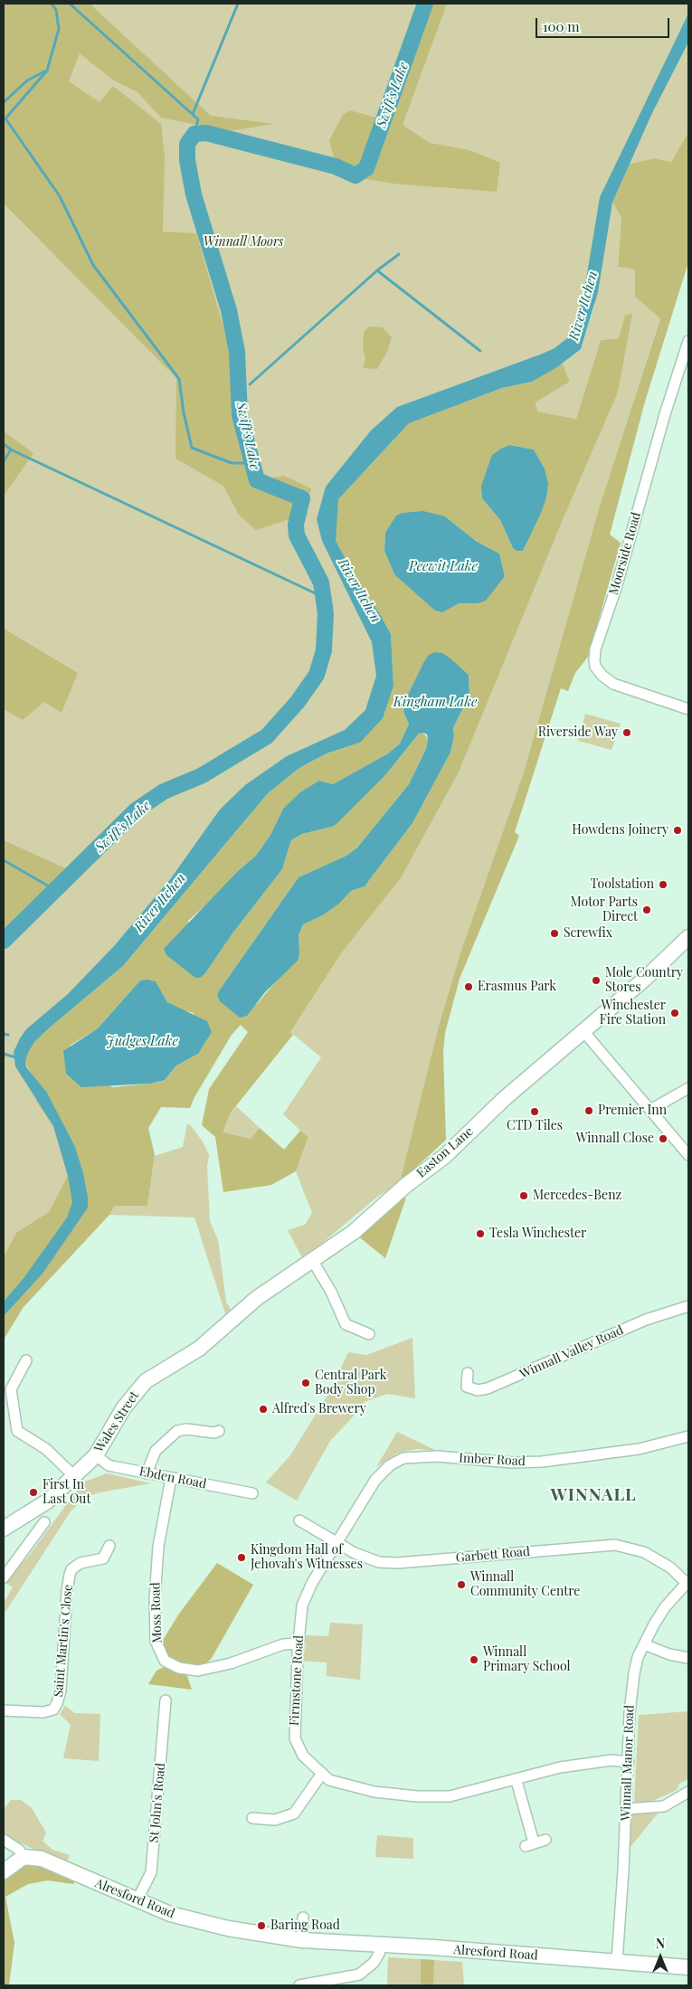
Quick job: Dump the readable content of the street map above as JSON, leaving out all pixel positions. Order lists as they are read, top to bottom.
{
  "streets": {
    "street": [
      "Moorside Road",
      "Easton Lane",
      "Winnall Valley Road",
      "Wales Street",
      "Imber Road",
      "Ebden Road",
      "Garbett Road",
      "Moss Road",
      "Saint Martin's Close",
      "Firmstone Road",
      "Winnall Manor Road",
      "St John's Road",
      "Alresford Road"
    ]
  },
  "crossings": [
    ["Easton Lane", "Wales Street"],
    ["Wales Street", "Ebden Road"],
    ["Imber Road", "Garbett Road"],
    ["Imber Road", "Firmstone Road"],
    ["Ebden Road", "Moss Road"],
    ["Garbett Road", "Firmstone Road"],
    ["Garbett Road", "Winnall Manor Road"],
    ["Moss Road", "Firmstone Road"],
    ["Firmstone Road", "Winnall Manor Road"],
    ["Winnall Manor Road", "Alresford Road"],
    ["St John's Road", "Alresford Road"]
  ],
  "districts": ["WINNALL"],
  "water": [
    "Swift's Lake",
    "River Itchen",
    "Peewit Lake",
    "Kingham Lake",
    "Judges Lake"
  ],
  "parks": ["Winnall Moors"],
  "places": [
    "Riverside Way",
    "Howdens Joinery",
    "Toolstation",
    "Motor Parts Direct",
    "Screwfix",
    "Mole Country Stores",
    "Erasmus Park",
    "Winchester Fire Station",
    "Premier Inn",
    "CTD Tiles",
    "Winnall Close",
    "Mercedes-Benz",
    "Tesla Winchester",
    "Central Park Body Shop",
    "Alfred's Brewery",
    "First In Last Out",
    "Kingdom Hall of Jehovah's Witnesses",
    "Winnall Community Centre",
    "Winnall Primary School",
    "Baring Road"
  ],
  "scale_bar": "100 m",
  "north": "top"
}
